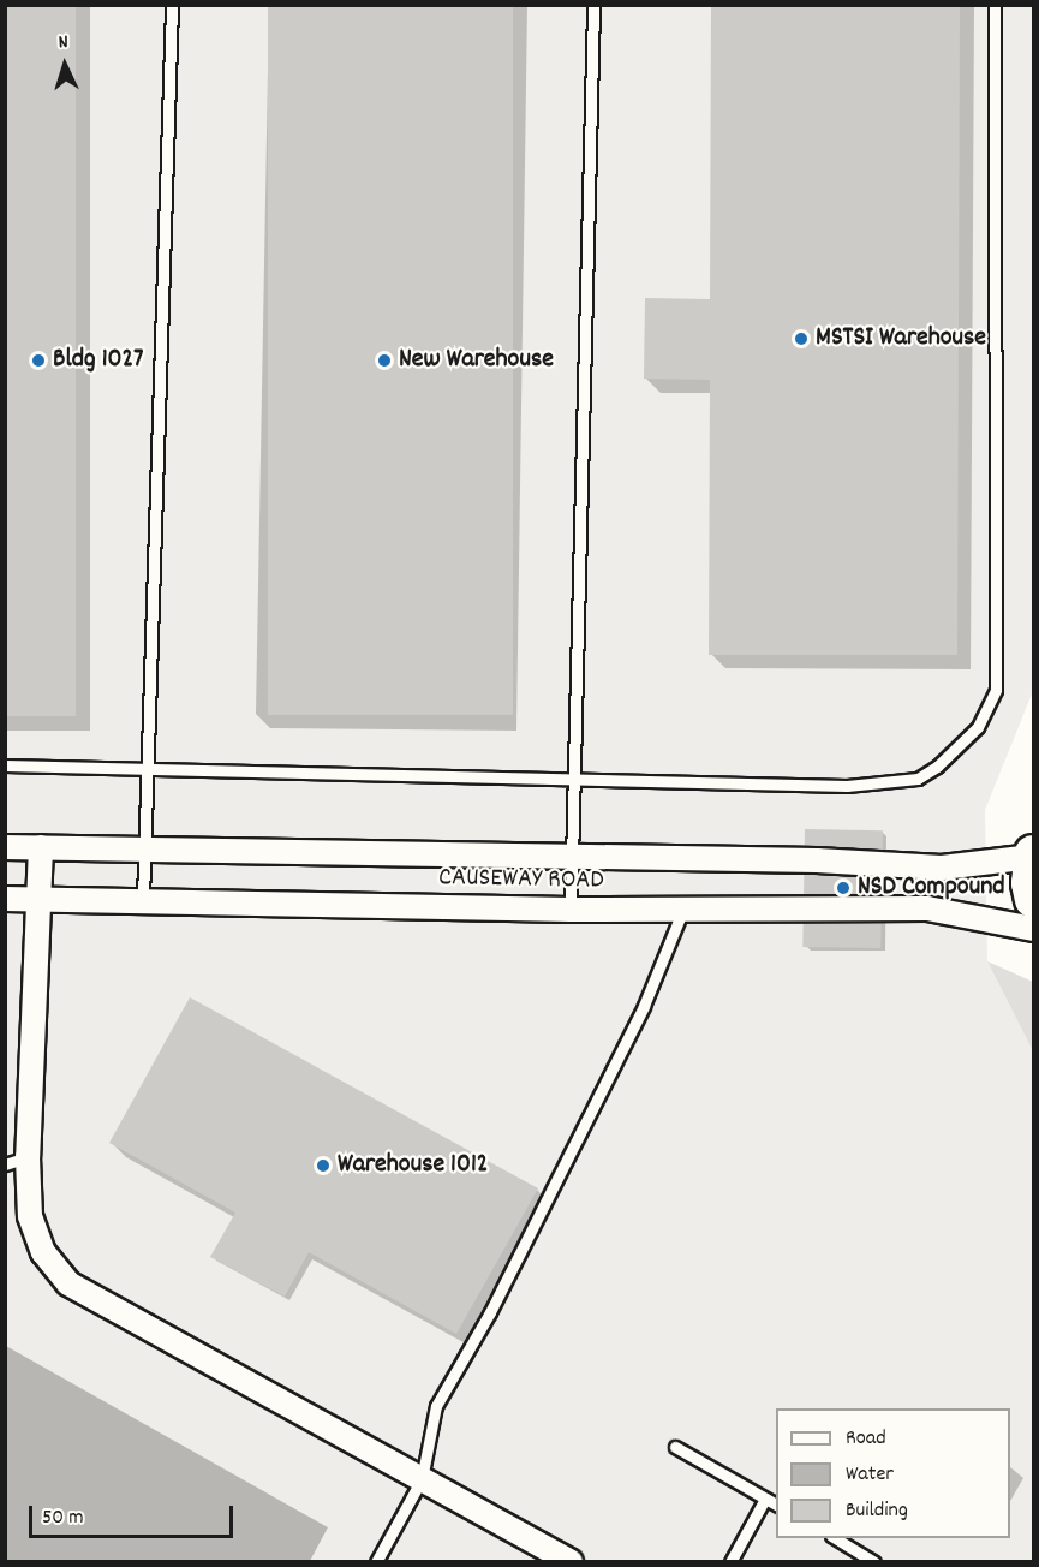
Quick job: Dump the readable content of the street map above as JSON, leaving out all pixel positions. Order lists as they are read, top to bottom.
{
  "streets": {
    "street": ["CAUSEWAY ROAD"]
  },
  "places": [
    "MSTSI Warehouse",
    "Bldg 1027",
    "New Warehouse",
    "NSD Compound",
    "Warehouse 1012"
  ],
  "legend": ["Road", "Water", "Building"],
  "scale_bar": "50 m",
  "north": "top"
}
